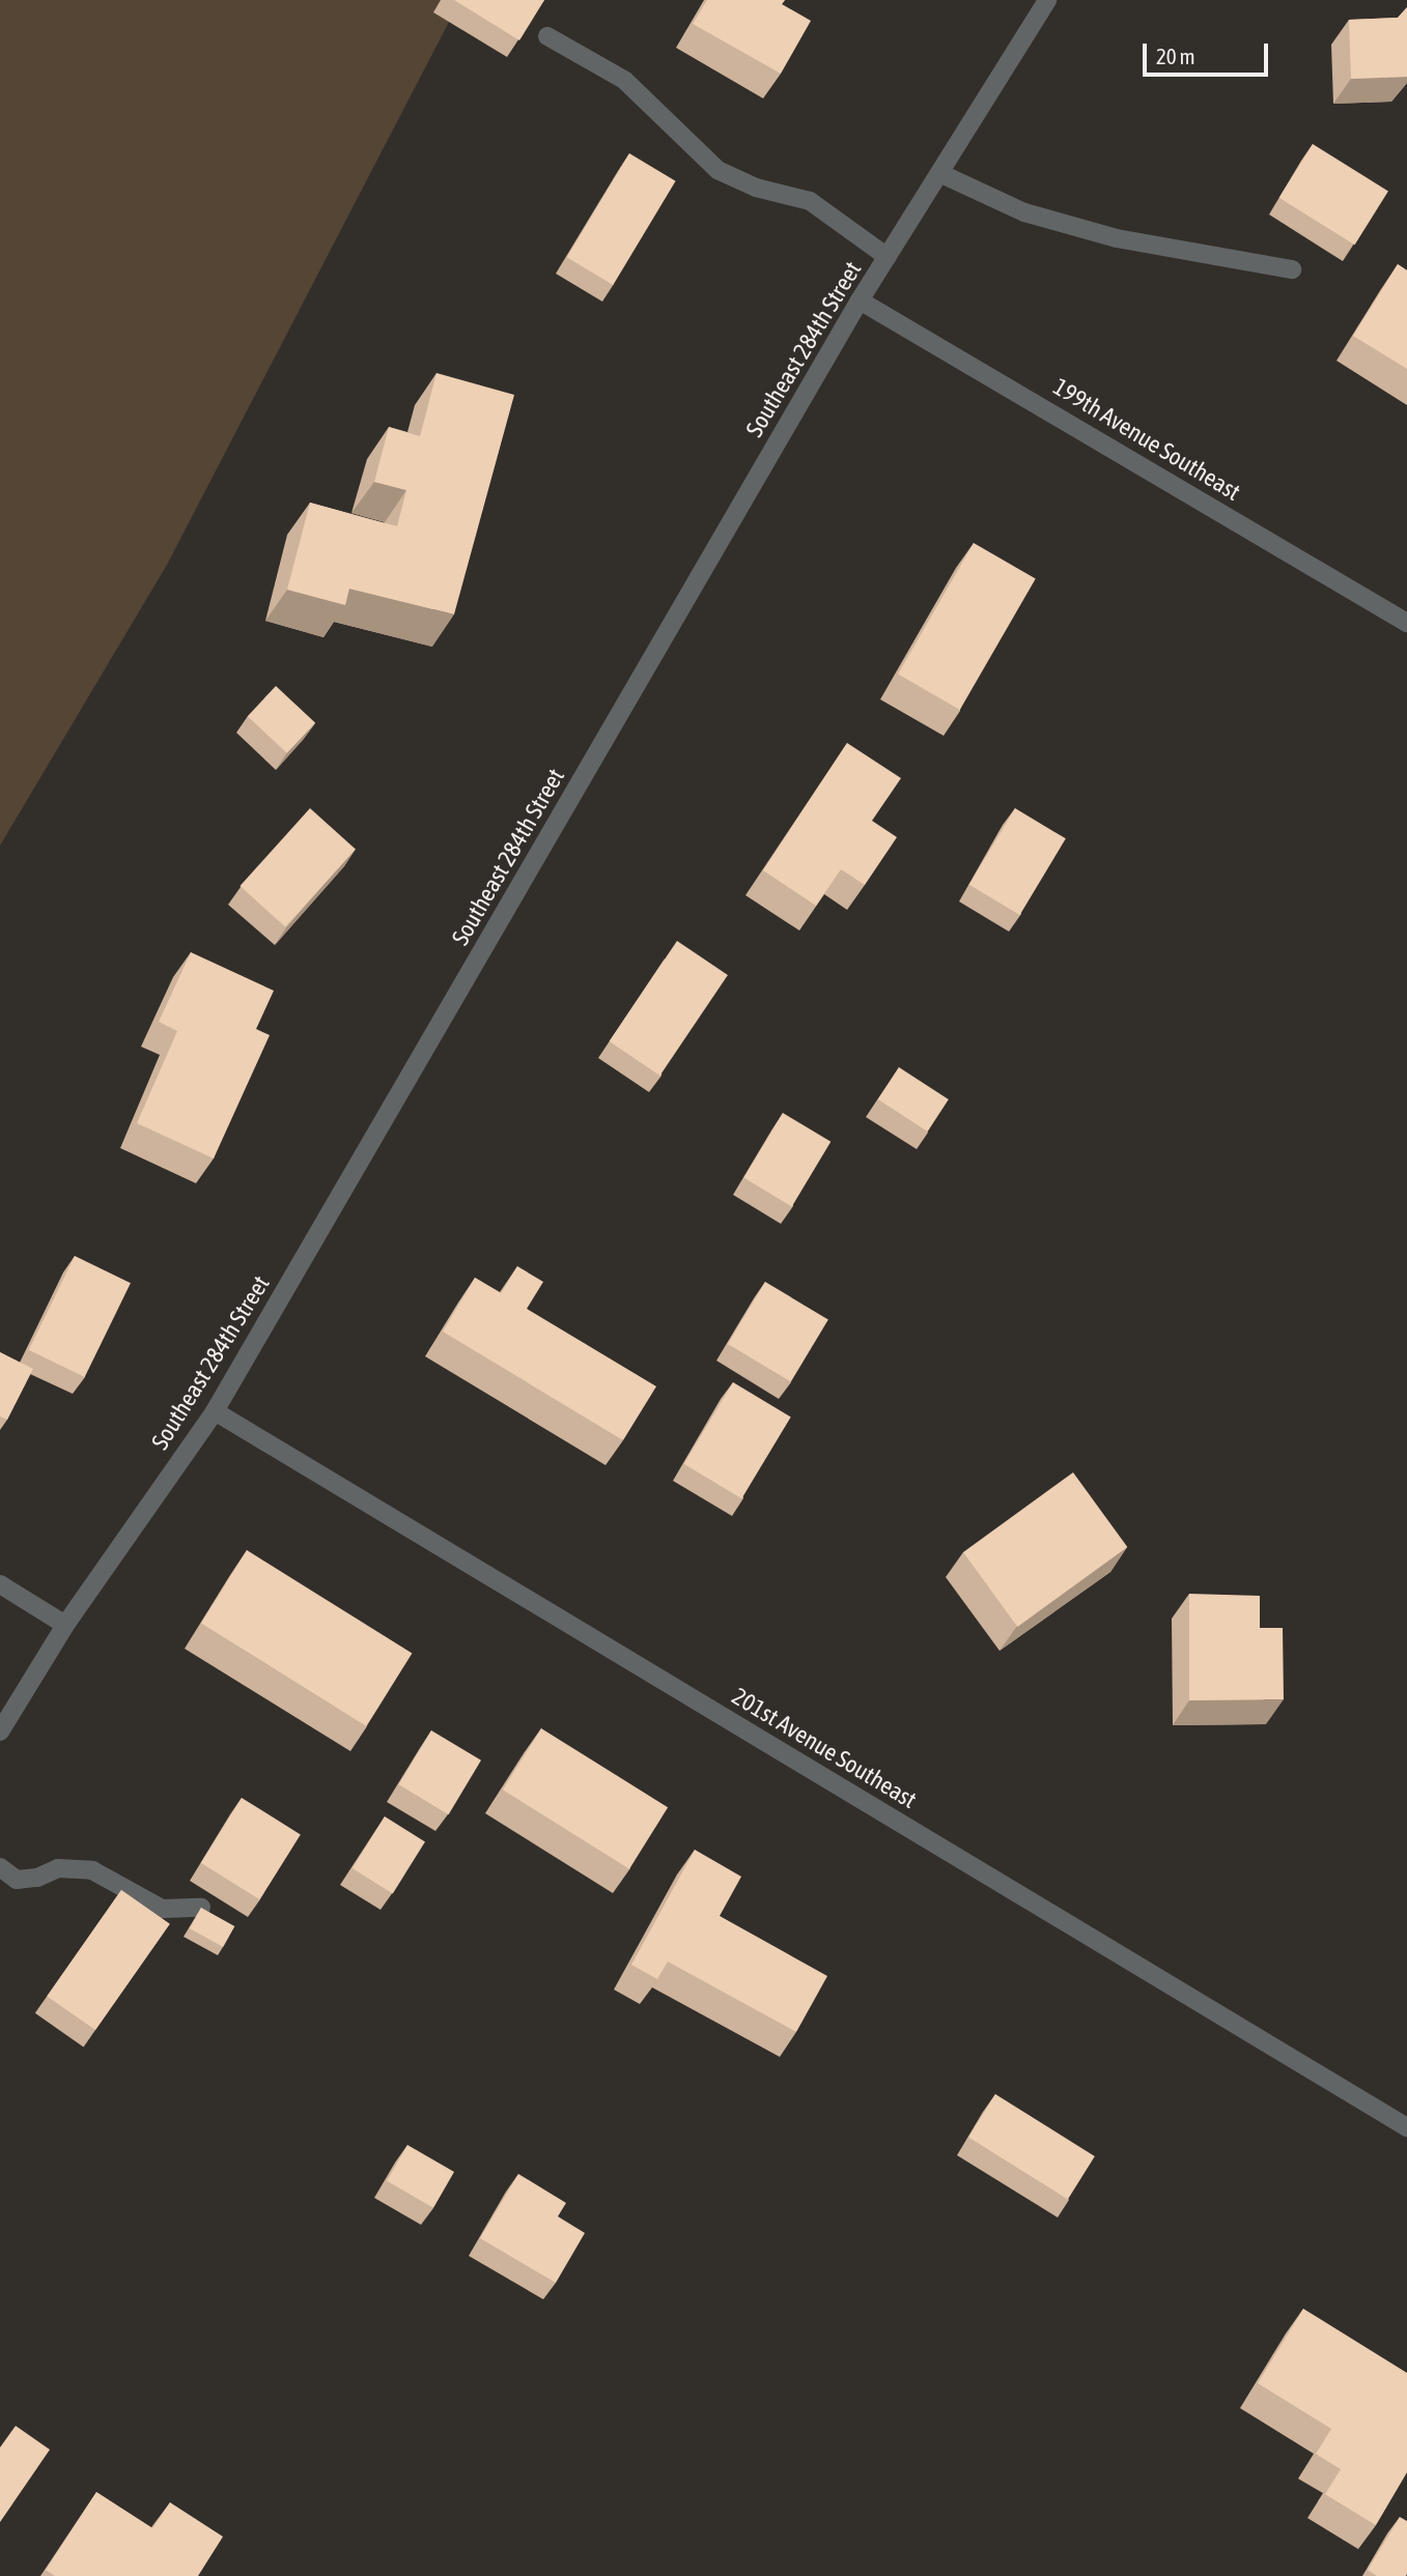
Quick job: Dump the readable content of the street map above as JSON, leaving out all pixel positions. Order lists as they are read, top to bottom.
{
  "streets": {
    "street": ["Southeast 284th Street", "199th Avenue Southeast", "201st Avenue Southeast"]
  },
  "crossings": [
    ["Southeast 284th Street", "199th Avenue Southeast"],
    ["Southeast 284th Street", "201st Avenue Southeast"]
  ],
  "scale_bar": "20 m"
}
